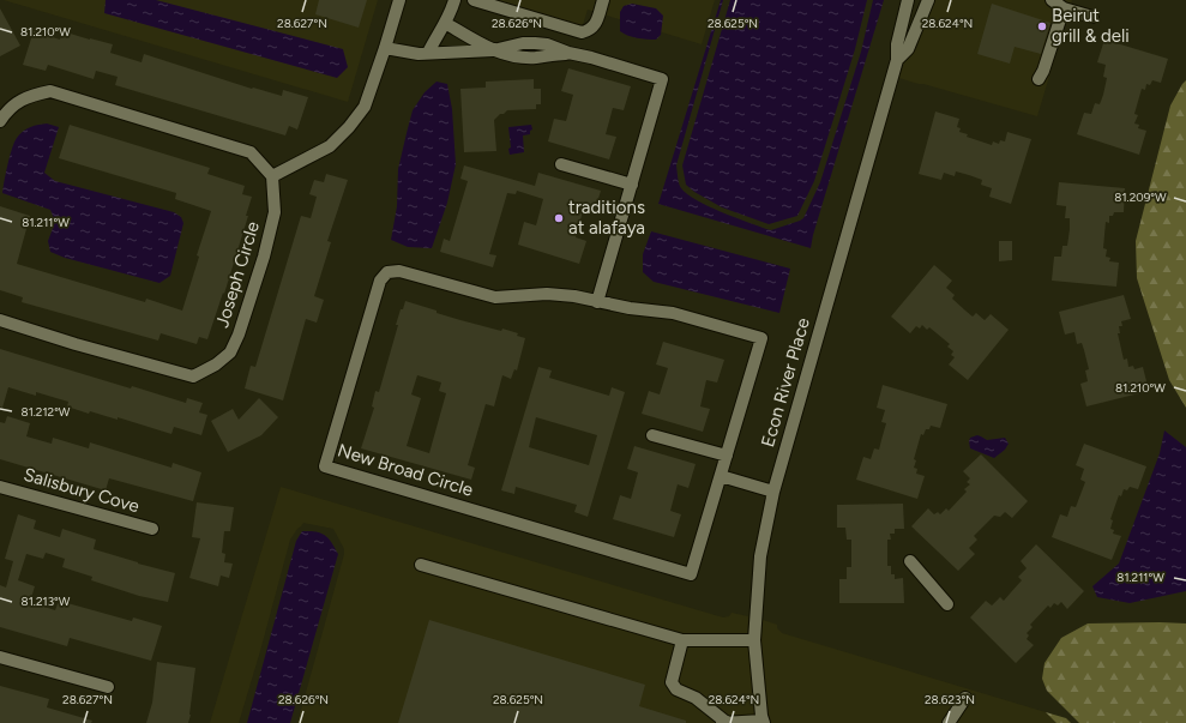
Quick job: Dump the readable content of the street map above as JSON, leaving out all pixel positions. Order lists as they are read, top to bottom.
{
  "streets": {
    "street": [
      "Joseph Circle",
      "Econ River Place",
      "New Broad Circle",
      "Salisbury Cove"
    ]
  },
  "places": ["Beirut grill & deli", "traditions at alafaya"],
  "coordinates": [
    "28.627°N",
    "28.626°N",
    "28.625°N",
    "28.624°N",
    "81.210°W",
    "81.209°W",
    "81.211°W",
    "81.212°W",
    "81.213°W",
    "28.623°N"
  ]
}
